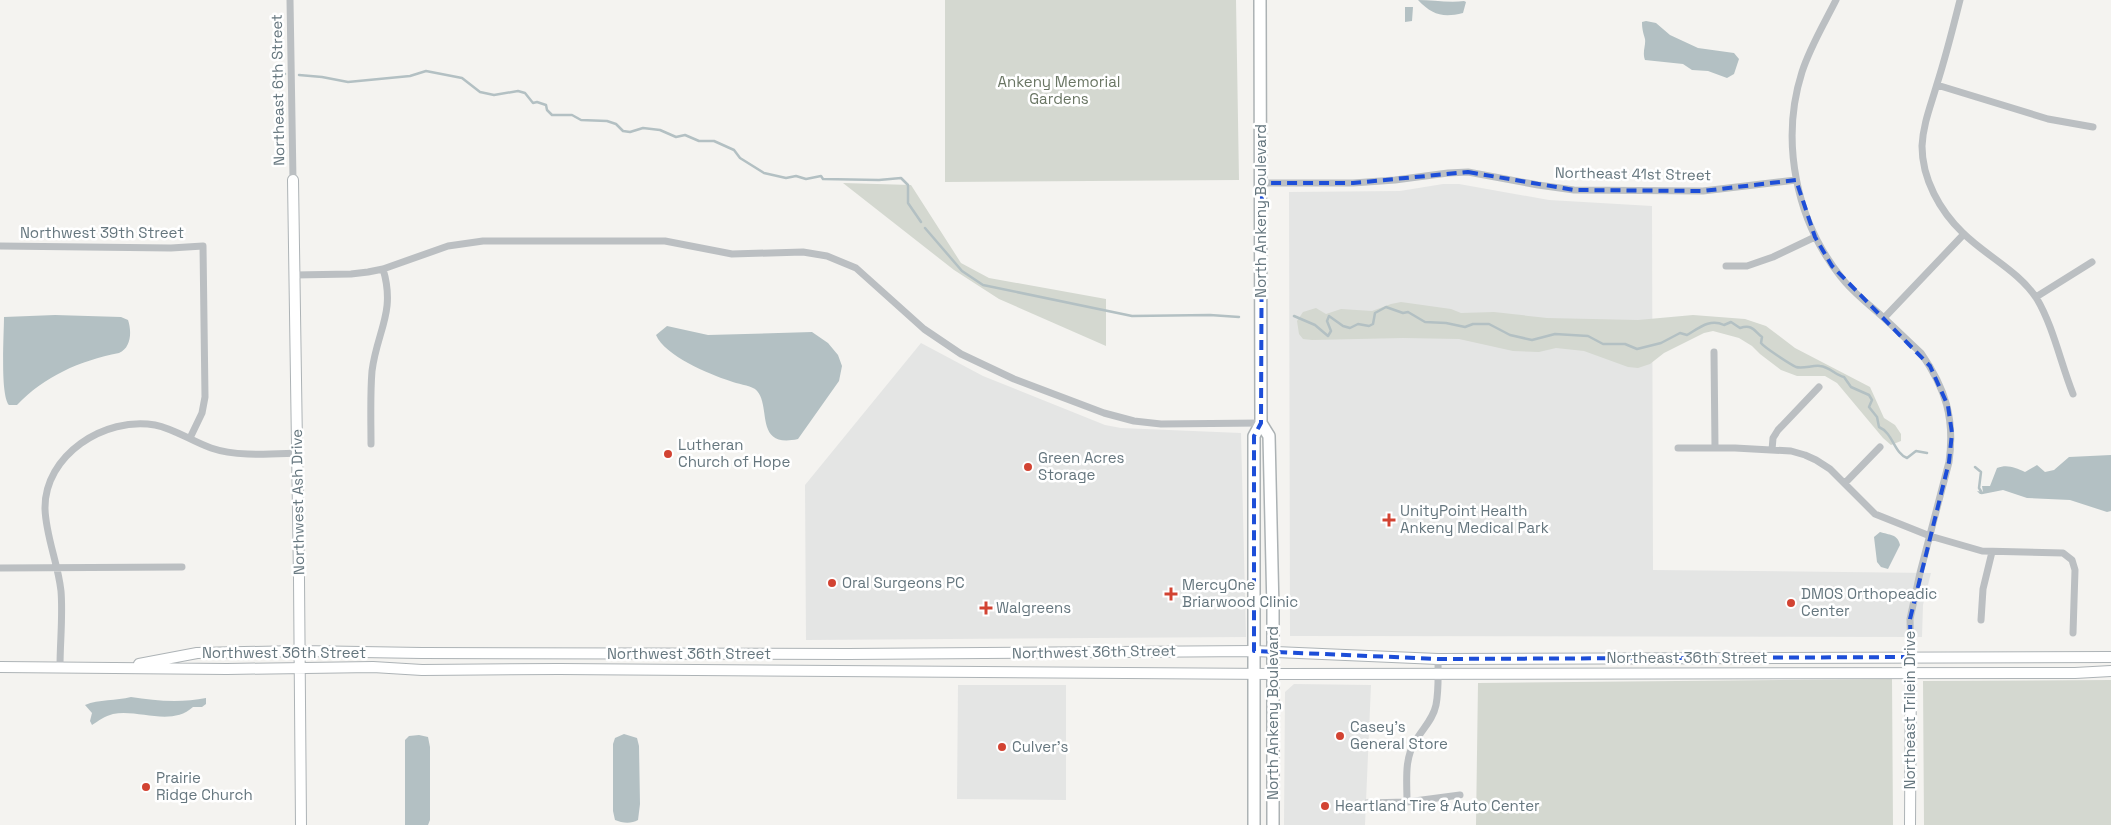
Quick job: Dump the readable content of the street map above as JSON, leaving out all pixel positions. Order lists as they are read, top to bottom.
{
  "streets": {
    "main road": [
      "North Ankeny Boulevard",
      "Northwest Ash Drive",
      "Northwest 36th Street",
      "Northeast 36th Street",
      "Northeast Trilein Drive"
    ],
    "street": ["Northeast 6th Street", "Northeast 41st Street", "Northwest 39th Street"]
  },
  "crossings": [
    ["Northeast 6th Street", "Northwest Ash Drive"],
    ["Northeast 41st Street", "North Ankeny Boulevard"],
    ["Northeast 41st Street", "Northeast Trilein Drive"],
    ["North Ankeny Boulevard", "Northwest 36th Street"],
    ["North Ankeny Boulevard", "Northeast 36th Street"],
    ["Northwest Ash Drive", "Northwest 36th Street"],
    ["Northwest 36th Street", "Northeast 36th Street"],
    ["Northeast 36th Street", "Northeast Trilein Drive"]
  ],
  "parks": ["Ankeny Memorial Gardens"],
  "places": {
    "other": [
      "Lutheran Church of Hope",
      "Green Acres Storage",
      "Oral Surgeons PC",
      "DMOS Orthopeadic Center",
      "Casey's General Store",
      "Culver's",
      "Prairie Ridge Church",
      "Heartland Tire & Auto Center"
    ],
    "health": ["UnityPoint Health Ankeny Medical Park", "MercyOne Briarwood Clinic", "Walgreens"]
  }
}
